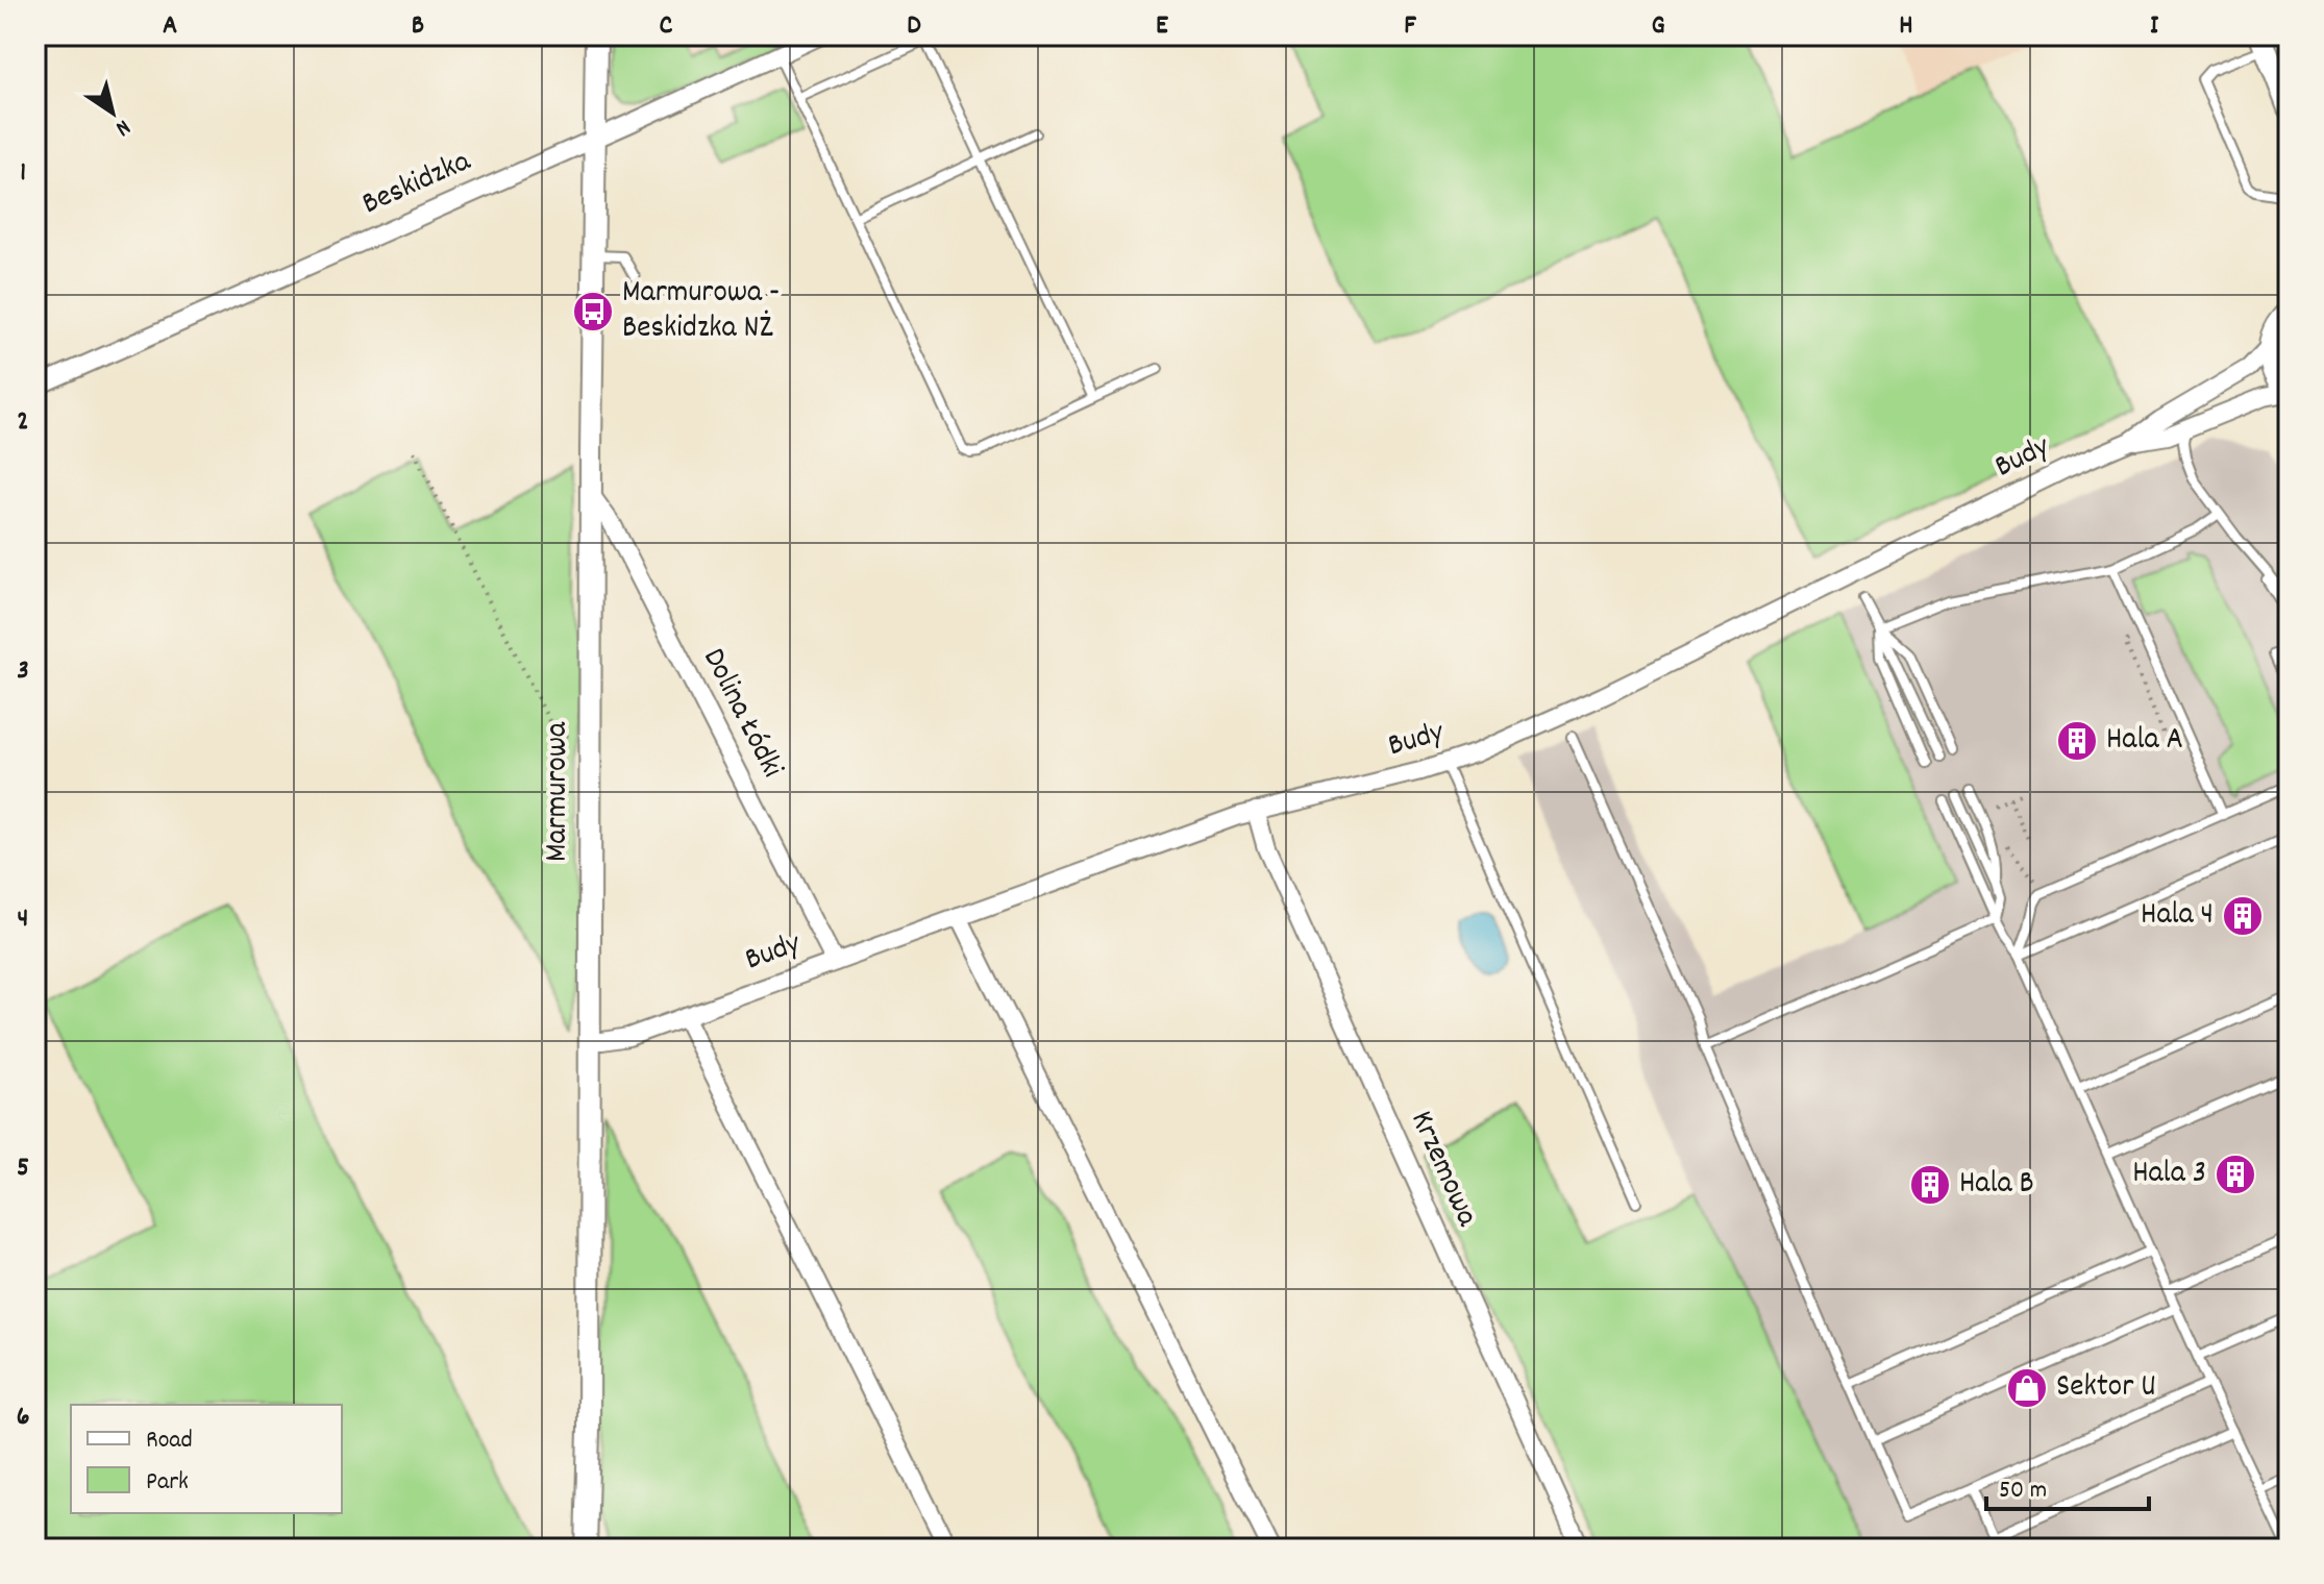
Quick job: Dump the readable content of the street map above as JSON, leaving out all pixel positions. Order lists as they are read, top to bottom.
{
  "streets": {
    "street": [
      "Beskidzka",
      "Budy",
      "Dolina Łódki",
      "Marmurowa",
      "Krzemowa"
    ]
  },
  "crossings": [
    ["Beskidzka", "Marmurowa"],
    ["Budy", "Dolina Łódki"],
    ["Budy", "Marmurowa"],
    ["Budy", "Krzemowa"],
    ["Dolina Łódki", "Marmurowa"]
  ],
  "places": {
    "bus stop": ["Marmurowa - Beskidzka NŻ"],
    "building": [
      "Hala A",
      "Hala 4",
      "Hala 3",
      "Hala B"
    ],
    "shop": ["Sektor U"]
  },
  "legend": ["Road", "Park"],
  "scale_bar": "50 m",
  "north": "bottom right",
  "grid": {
    "columns": [
      "A",
      "B",
      "C",
      "D",
      "E",
      "F",
      "G",
      "H",
      "I"
    ],
    "rows": [
      "1",
      "2",
      "3",
      "4",
      "5",
      "6"
    ]
  }
}
